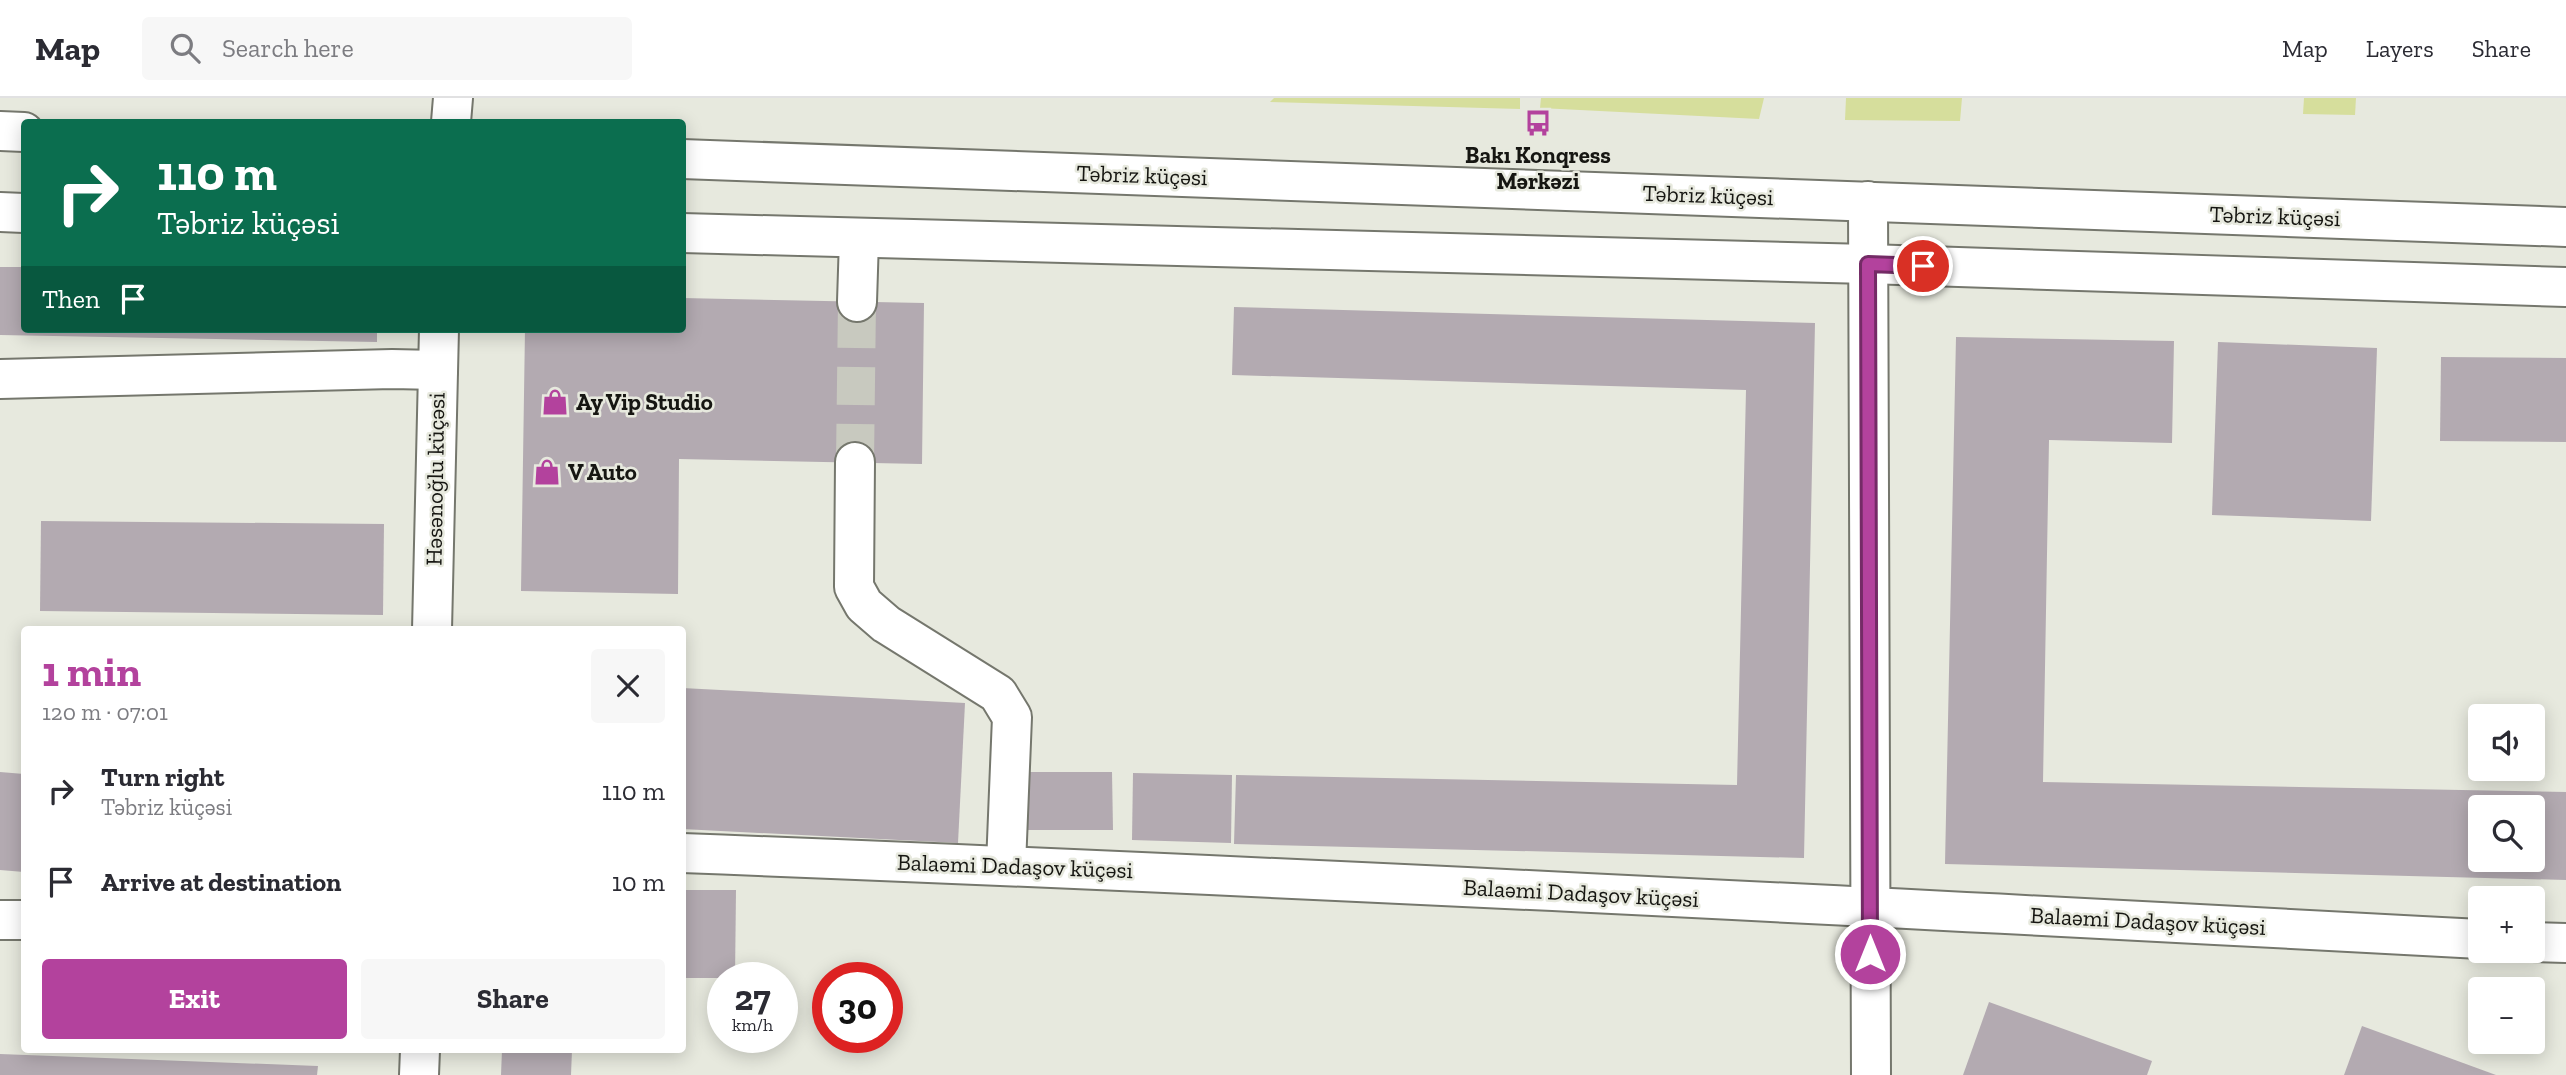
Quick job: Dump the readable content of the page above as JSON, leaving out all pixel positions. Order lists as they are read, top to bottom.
{
  "streets": {
    "main road": ["Təbriz küçəsi", "Həsənoğlu küçəsi", "Balaəmi Dadaşov küçəsi"]
  },
  "places": {
    "bus stop": ["Bakı Konqress Mərkəzi"],
    "shop": ["Ay Vip Studio", "V Auto"]
  },
  "page": {
    "header": "Map",
    "search": "Search here",
    "nav": ["Map", "Layers", "Share"],
    "turn": ["110 m", "Təbriz küçəsi"],
    "then": "Then",
    "heading": ["1 min", "120 m · 07:01"],
    "map_buttons": ["+", "−"],
    "list": [
      {
        "name": "Turn right",
        "note": "Təbriz küçəsi",
        "value": "110 m"
      },
      {
        "name": "Arrive at destination",
        "value": "10 m"
      }
    ],
    "buttons": ["Exit", "Share"],
    "speed": "27 km/h",
    "limit": "30"
  }
}
